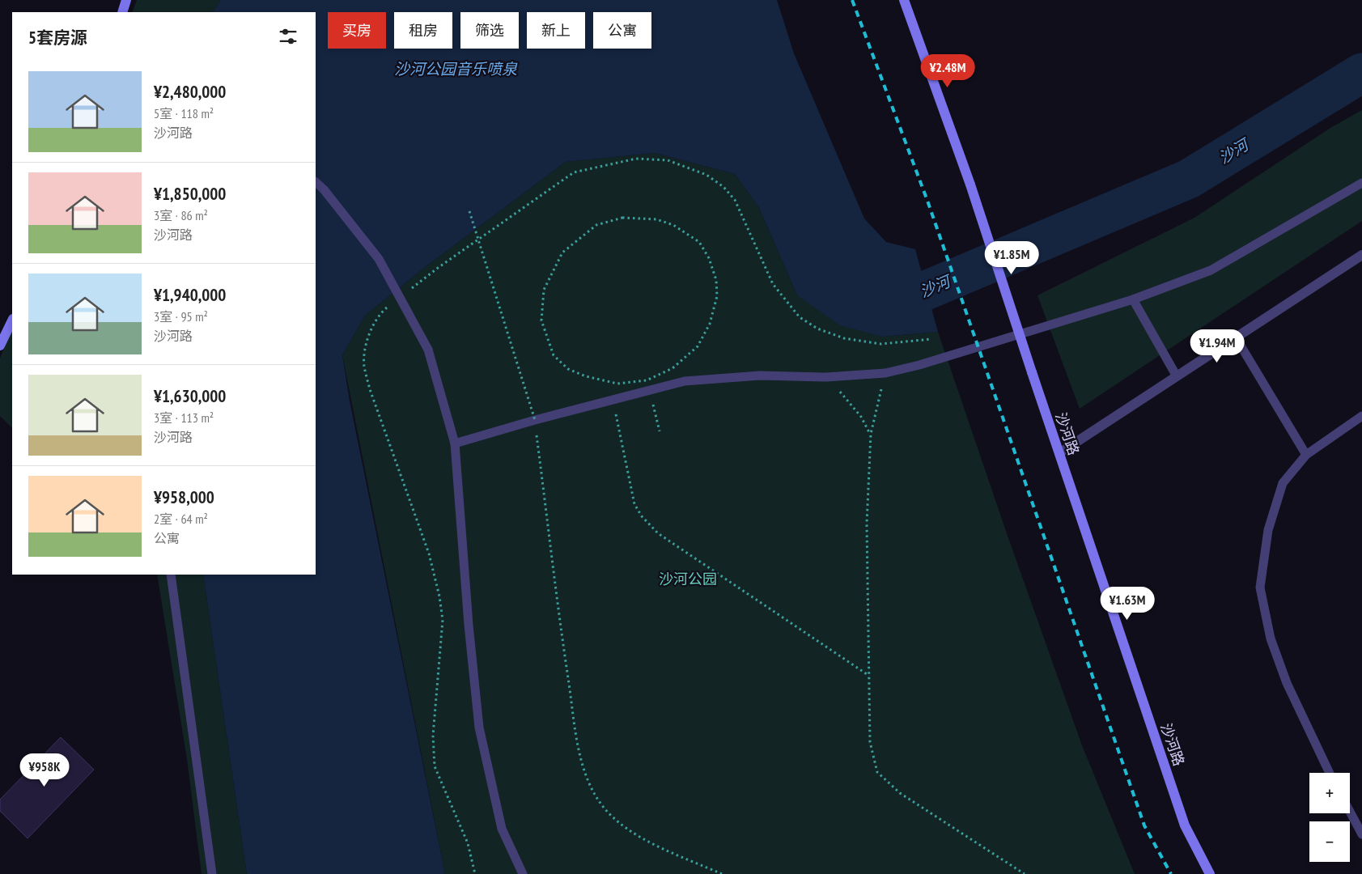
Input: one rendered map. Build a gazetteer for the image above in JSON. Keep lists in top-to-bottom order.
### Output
{
  "streets": {
    "main road": ["沙河路"]
  },
  "water": ["沙河公园音乐喷泉", "沙河"],
  "parks": ["沙河公园"],
  "page": {
    "chip": [
      "买房",
      "租房",
      "筛选",
      "新上",
      "公寓"
    ],
    "heading": "5套房源",
    "price": [
      "¥2.48M",
      "¥1.85M",
      "¥1.94M",
      "¥1.63M",
      "¥958K"
    ],
    "list": [
      {
        "name": "¥2,480,000",
        "note": "5室 · 118 m² · 沙河路"
      },
      {
        "name": "¥1,850,000",
        "note": "3室 · 86 m² · 沙河路"
      },
      {
        "name": "¥1,940,000",
        "note": "3室 · 95 m² · 沙河路"
      },
      {
        "name": "¥1,630,000",
        "note": "3室 · 113 m² · 沙河路"
      },
      {
        "name": "¥958,000",
        "note": "2室 · 64 m² · 公寓"
      }
    ],
    "map_buttons": ["+", "−"]
  }
}
